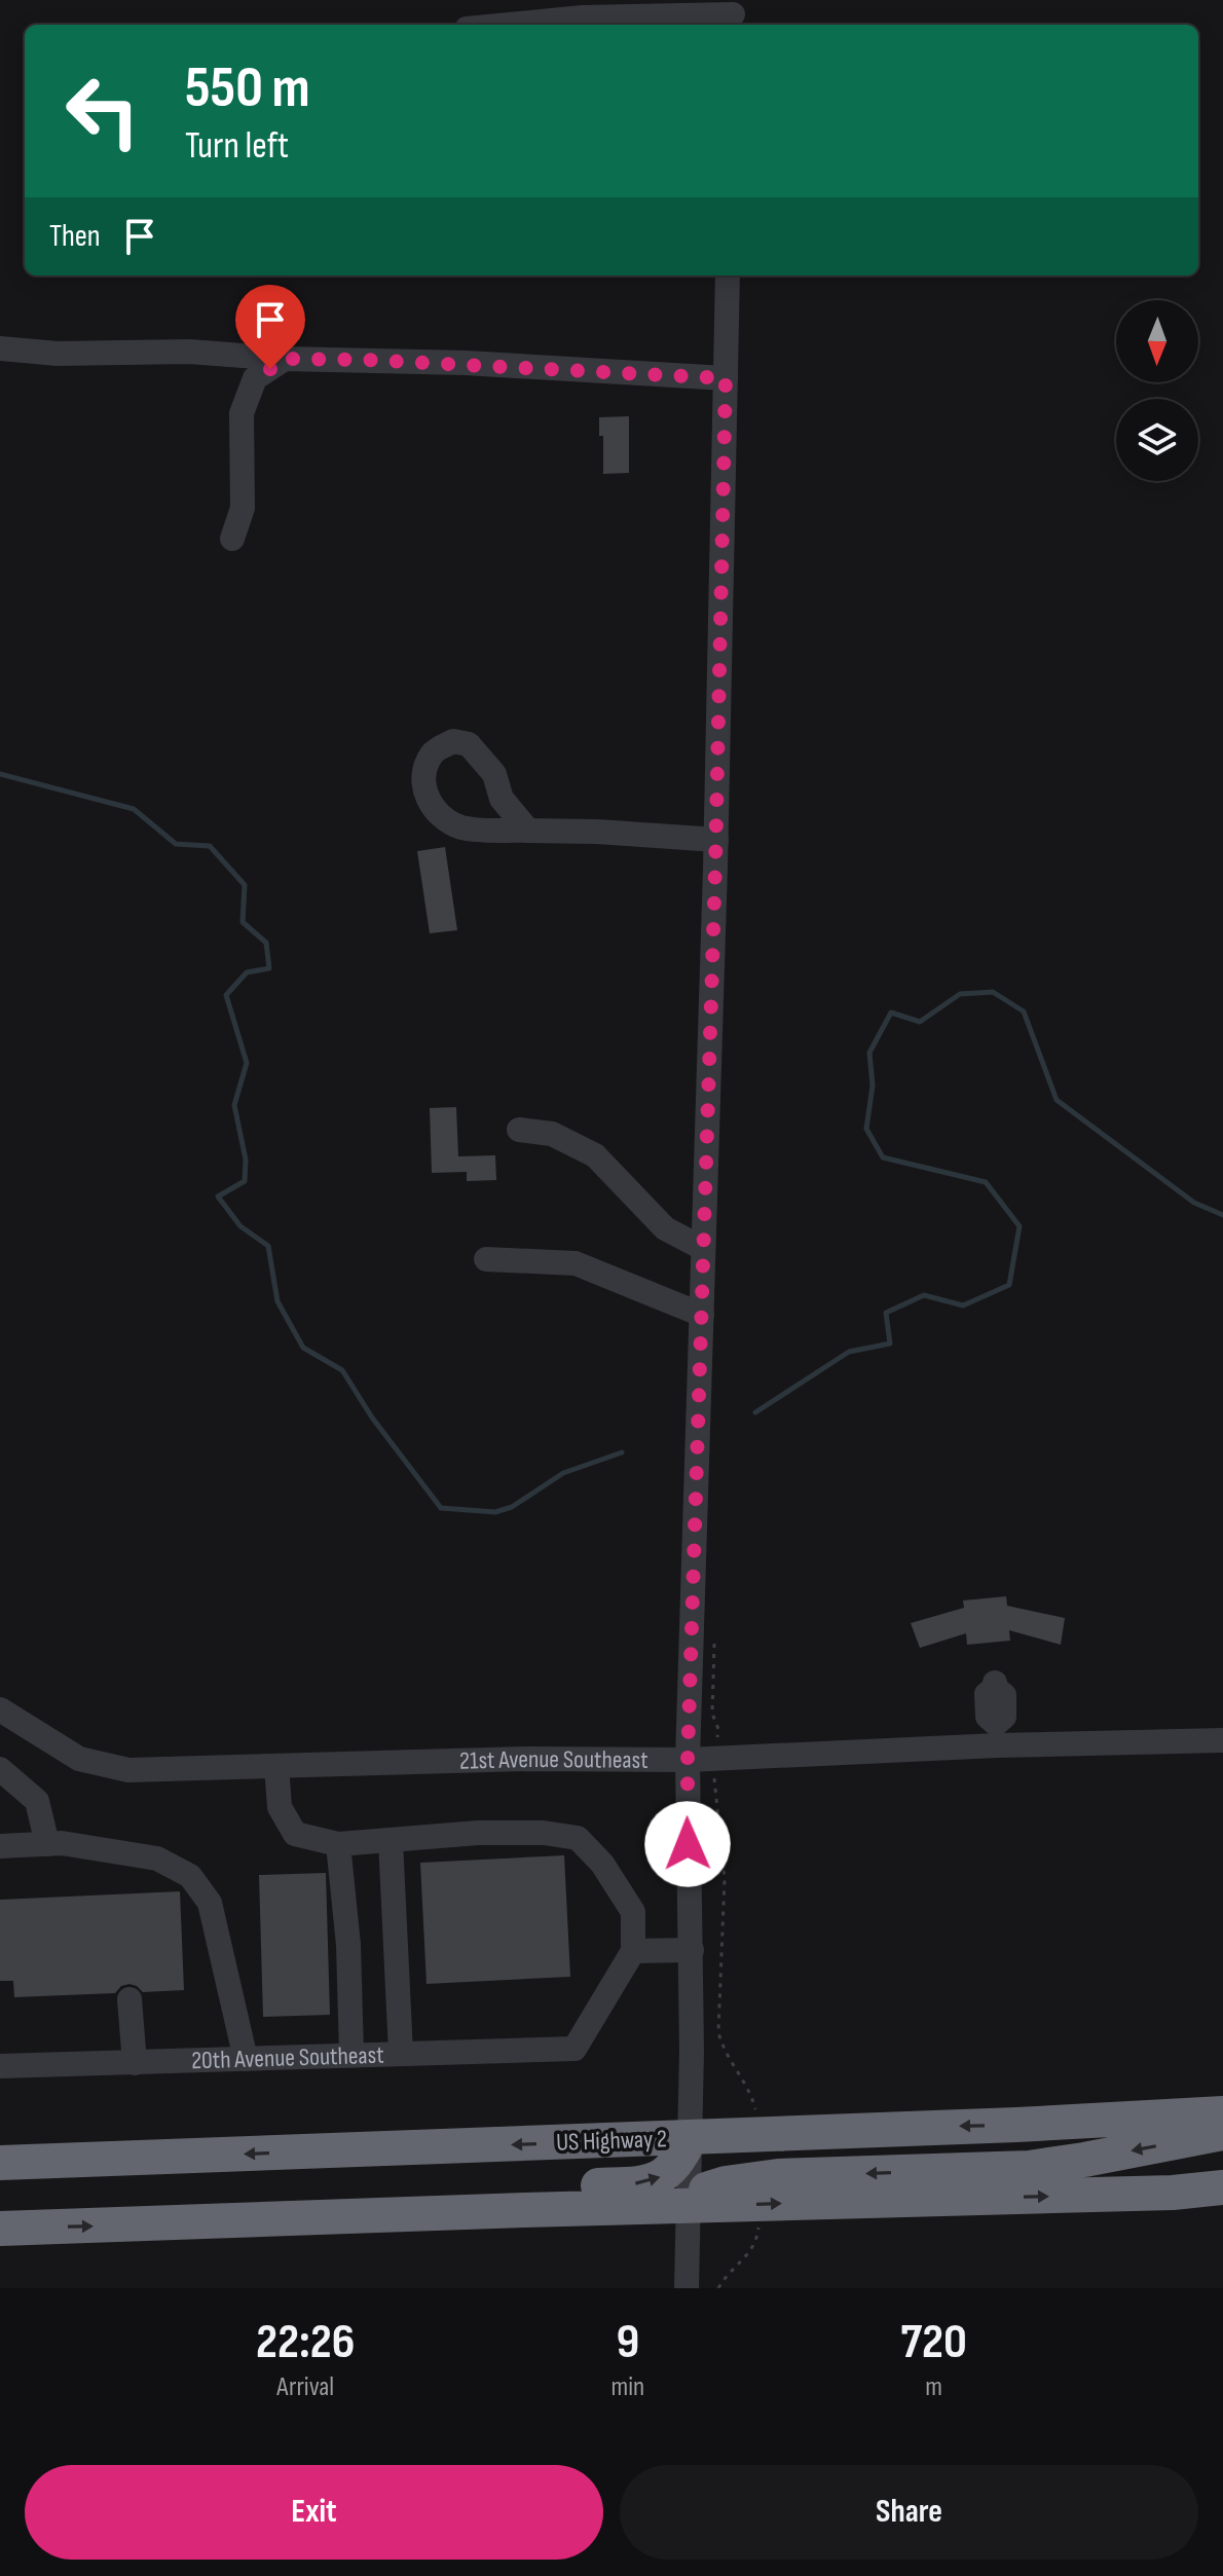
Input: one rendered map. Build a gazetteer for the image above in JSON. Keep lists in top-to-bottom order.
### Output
{
  "streets": {
    "highway": ["US Highway 2"],
    "street": ["21st Avenue Southeast", "20th Avenue Southeast"]
  },
  "north": "bottom",
  "page": {
    "turn": ["550 m", "Turn left"],
    "then": "Then",
    "eta": [
      "22:26",
      "Arrival",
      "9",
      "min",
      "720",
      "m"
    ],
    "buttons": ["Exit", "Share"]
  }
}
